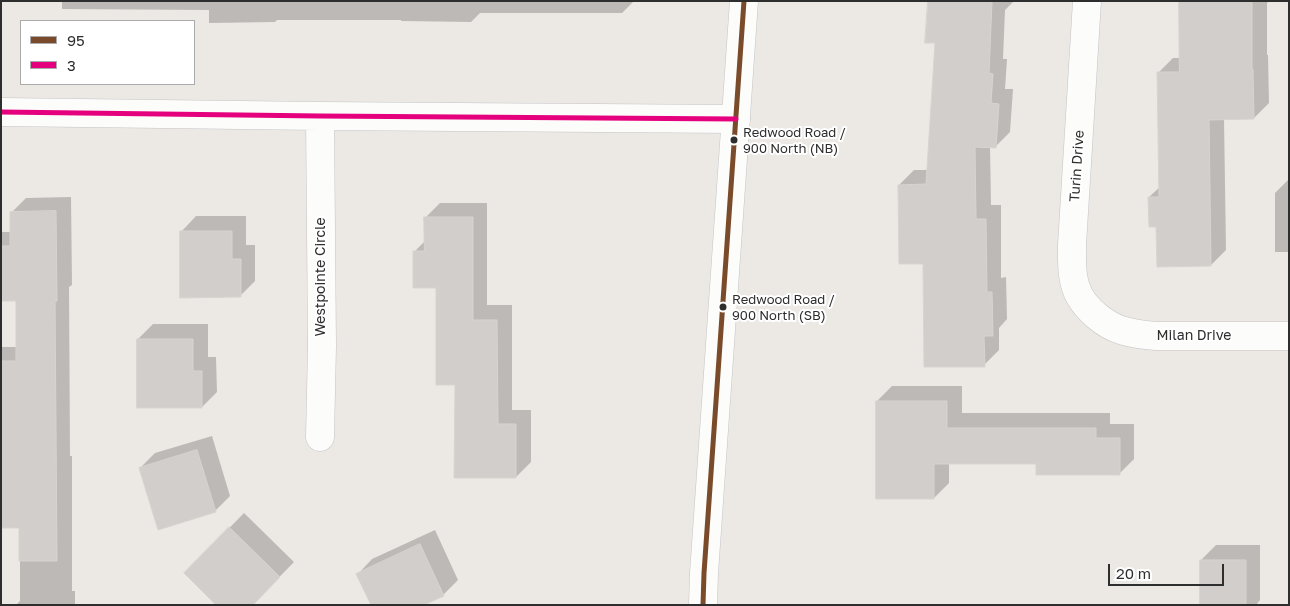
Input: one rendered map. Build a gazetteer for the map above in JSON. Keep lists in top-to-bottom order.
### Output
{
  "streets": {
    "street": ["Turin Drive", "Westpointe Circle", "Milan Drive"]
  },
  "crossings": [
    ["Turin Drive", "Milan Drive"]
  ],
  "places": ["Redwood Road / 900 North (NB)", "Redwood Road / 900 North (SB)"],
  "lines": ["transit line 95", "transit line 3"],
  "legend": ["95", "3"],
  "scale_bar": "20 m"
}
